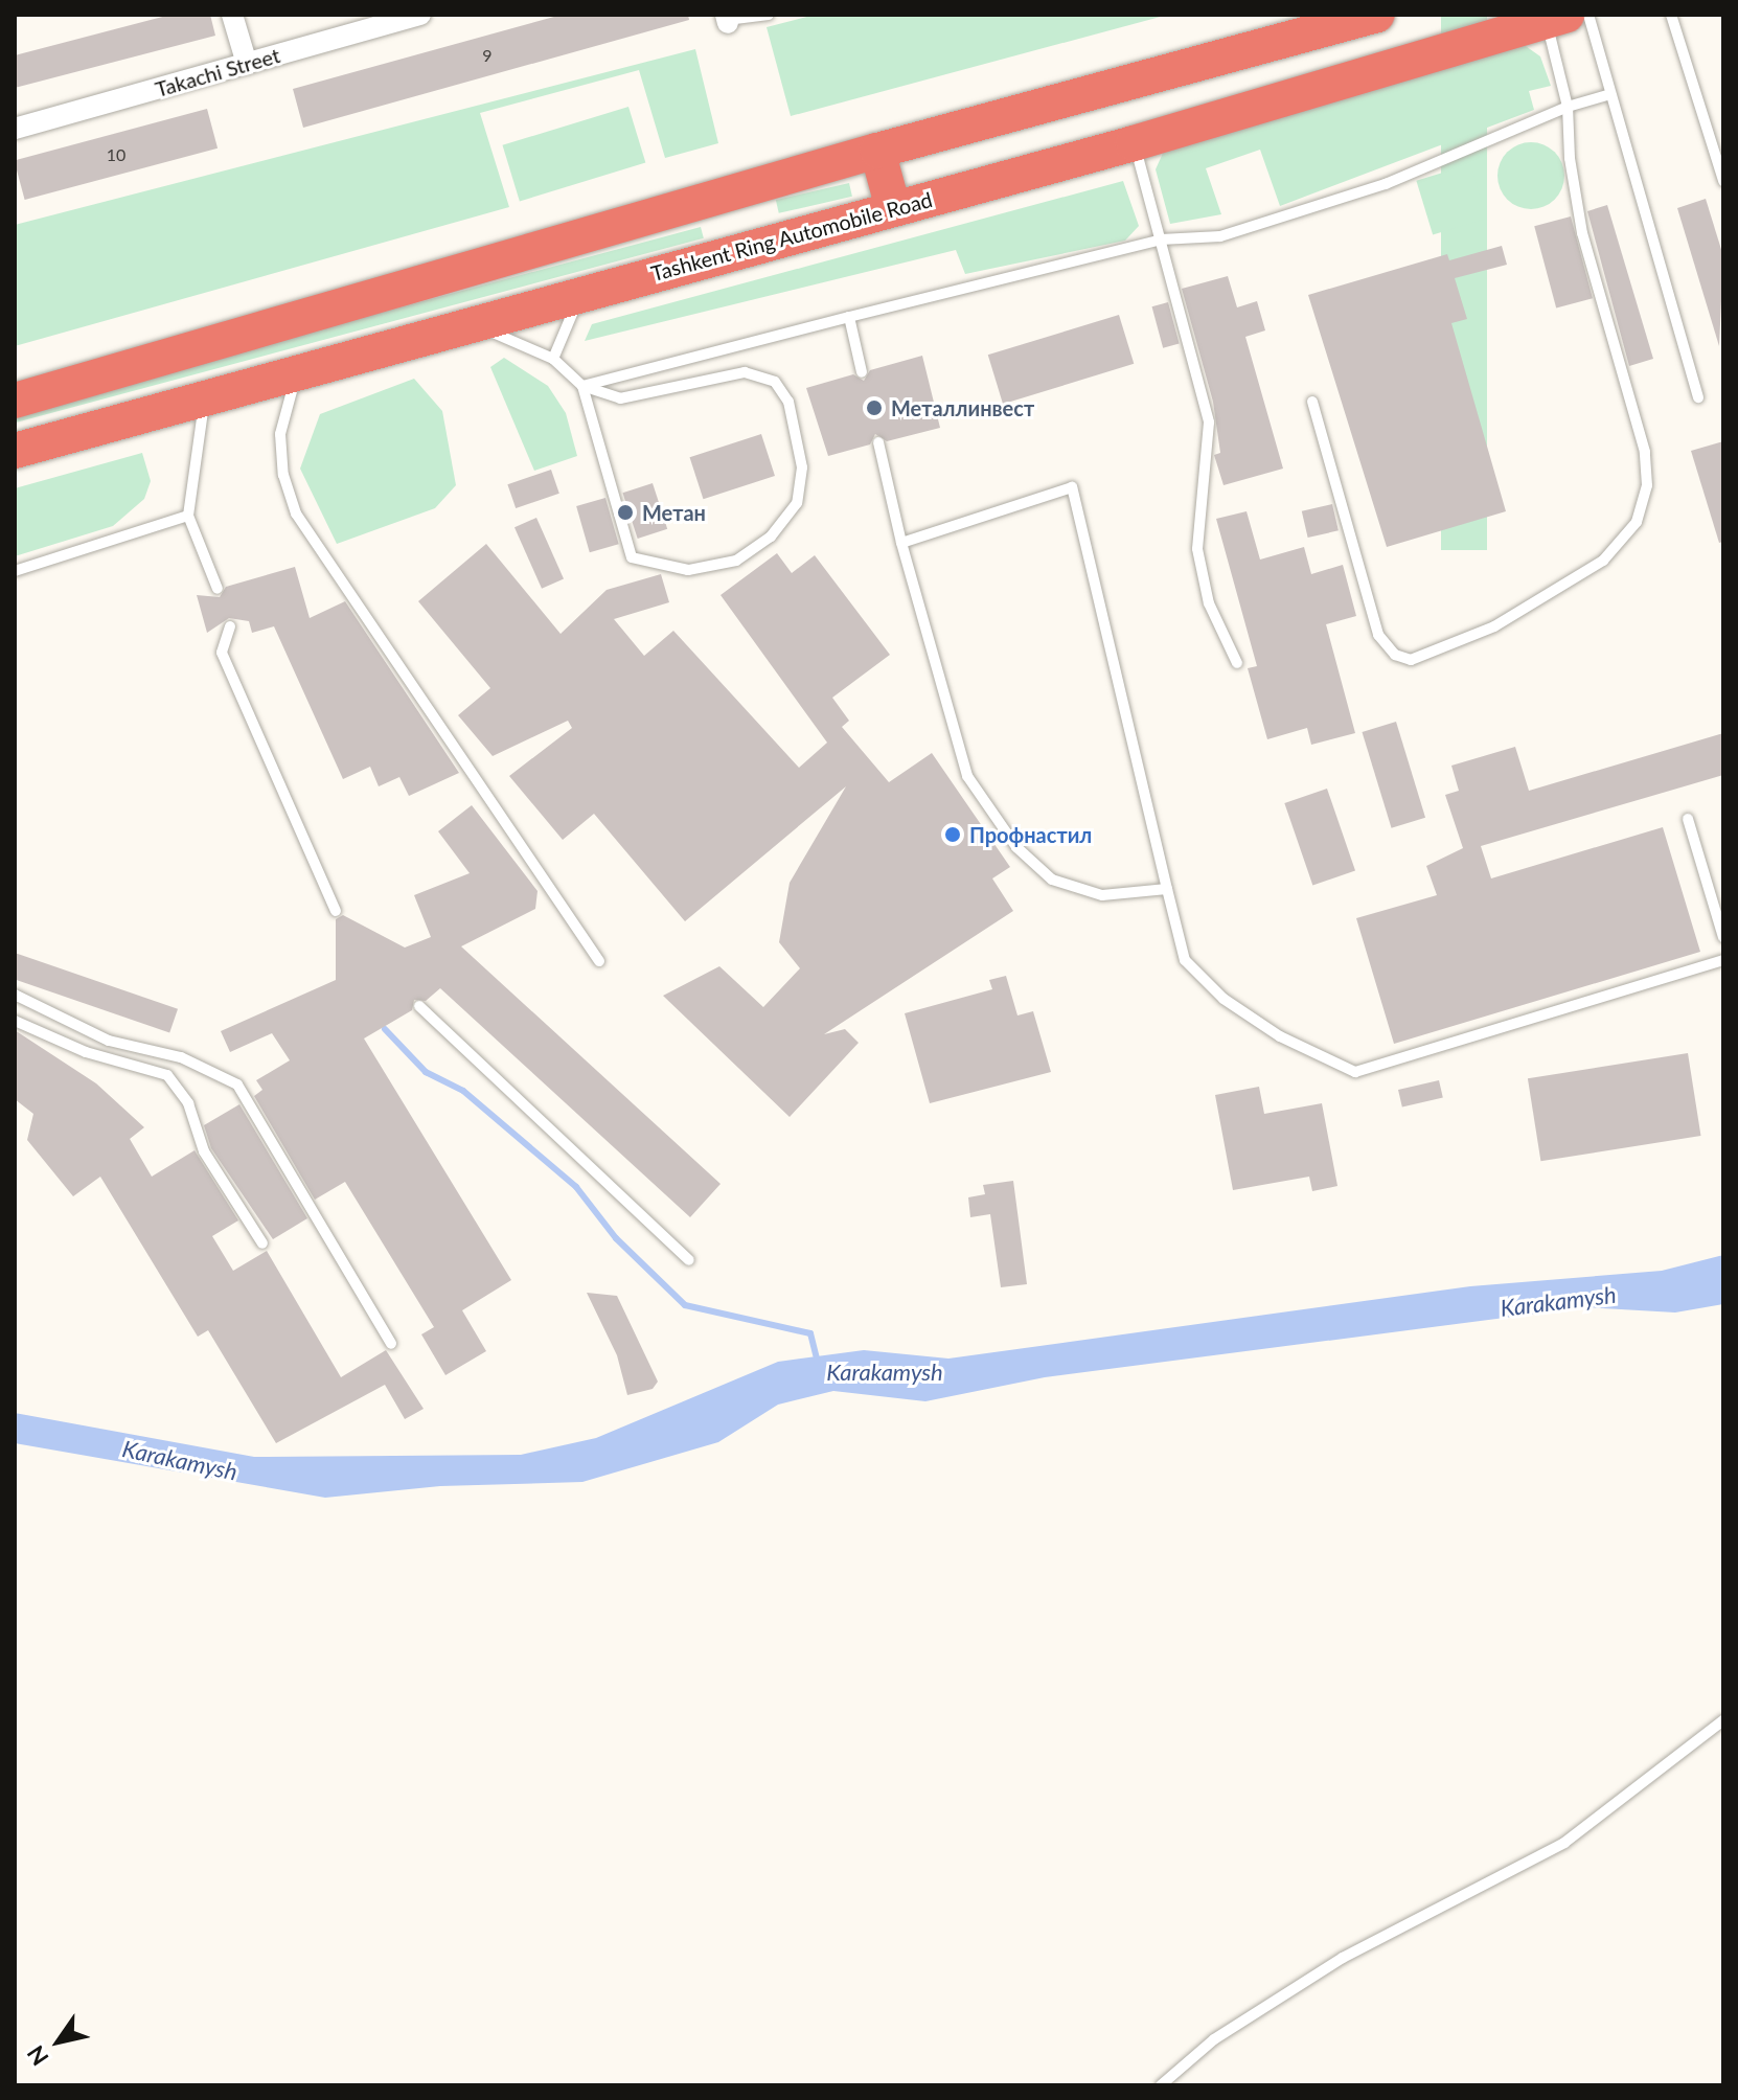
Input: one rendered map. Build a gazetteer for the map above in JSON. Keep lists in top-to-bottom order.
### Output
{
  "streets": {
    "highway": ["Tashkent Ring Automobile Road"],
    "street": ["Takachi Street"]
  },
  "water": ["Karakamysh"],
  "places": ["Металлинвест", "Метан", "Профнастил"],
  "house_numbers": ["9", "10"],
  "north": "bottom left"
}
